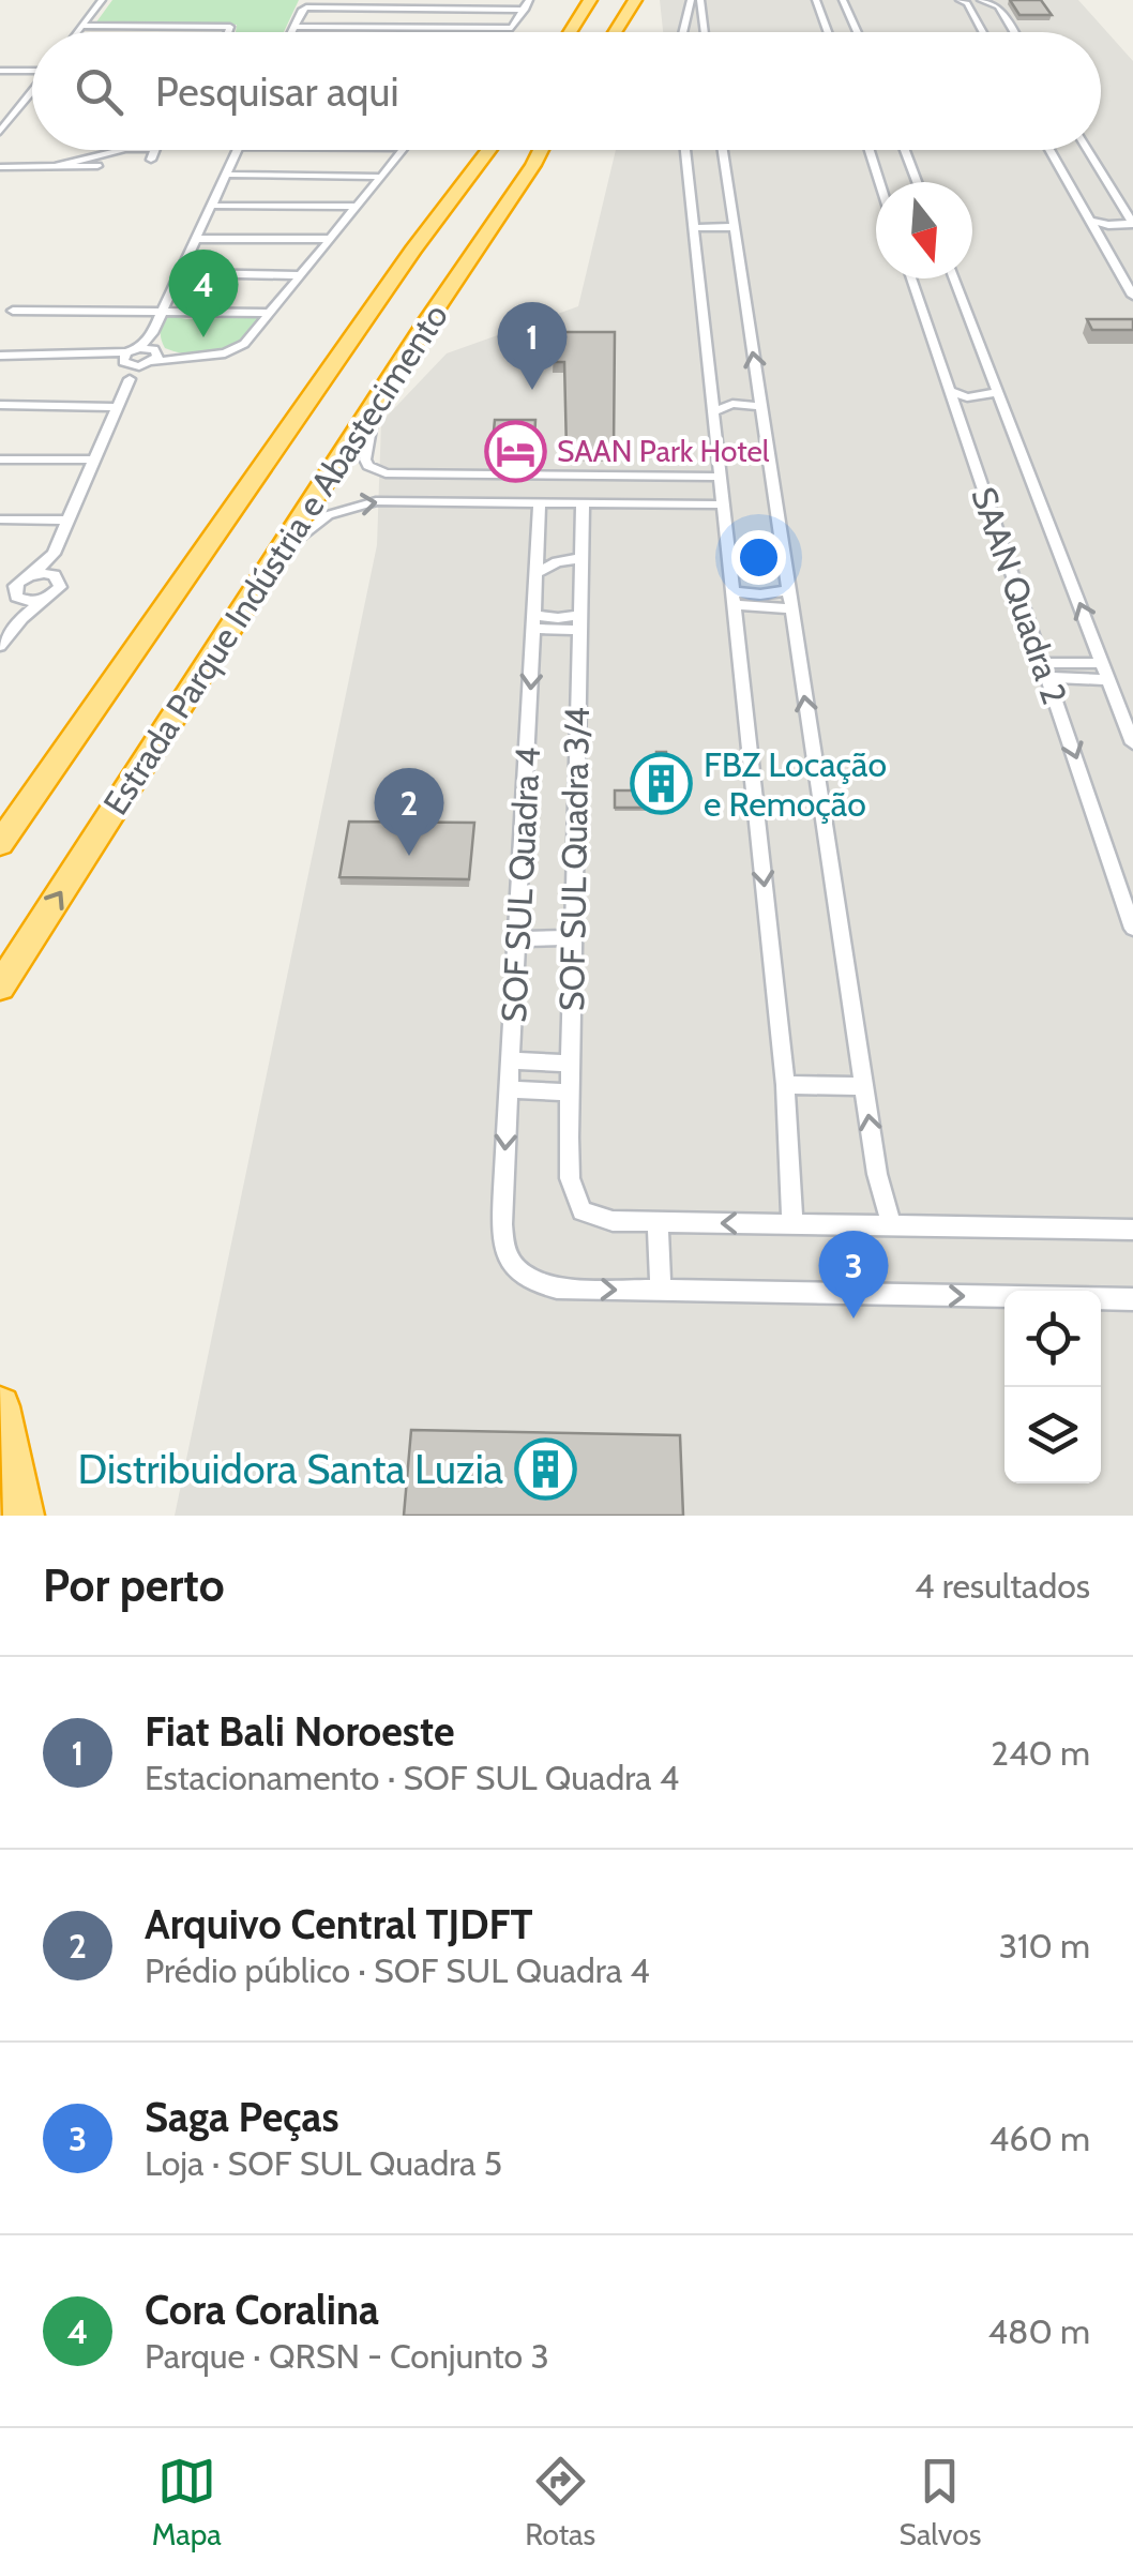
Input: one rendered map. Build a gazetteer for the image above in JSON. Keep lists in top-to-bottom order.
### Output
{
  "streets": {
    "highway": ["Estrada Parque Indústria e Abastecimento"],
    "street": ["SAAN Quadra 2", "SOF SUL Quadra 3/4", "SOF SUL Quadra 4"]
  },
  "one_way": ["SOF SUL Quadra 4"],
  "places": {
    "hotel": ["SAAN Park Hotel"],
    "building": ["FBZ Locação e Remoção", "Distribuidora Santa Luzia"]
  },
  "north": "bottom",
  "page": {
    "search": "Pesquisar aqui",
    "pins": [
      "4",
      "1",
      "2",
      "3"
    ],
    "heading": ["Por perto", "4 resultados"],
    "list": [
      {
        "mark": "1",
        "name": "Fiat Bali Noroeste",
        "note": "Estacionamento · SOF SUL Quadra 4",
        "value": "240 m"
      },
      {
        "mark": "2",
        "name": "Arquivo Central TJDFT",
        "note": "Prédio público · SOF SUL Quadra 4",
        "value": "310 m"
      },
      {
        "mark": "3",
        "name": "Saga Peças",
        "note": "Loja · SOF SUL Quadra 5",
        "value": "460 m"
      },
      {
        "mark": "4",
        "name": "Cora Coralina",
        "note": "Parque · QRSN - Conjunto 3",
        "value": "480 m"
      }
    ],
    "nav": ["Mapa", "Rotas", "Salvos"]
  }
}
